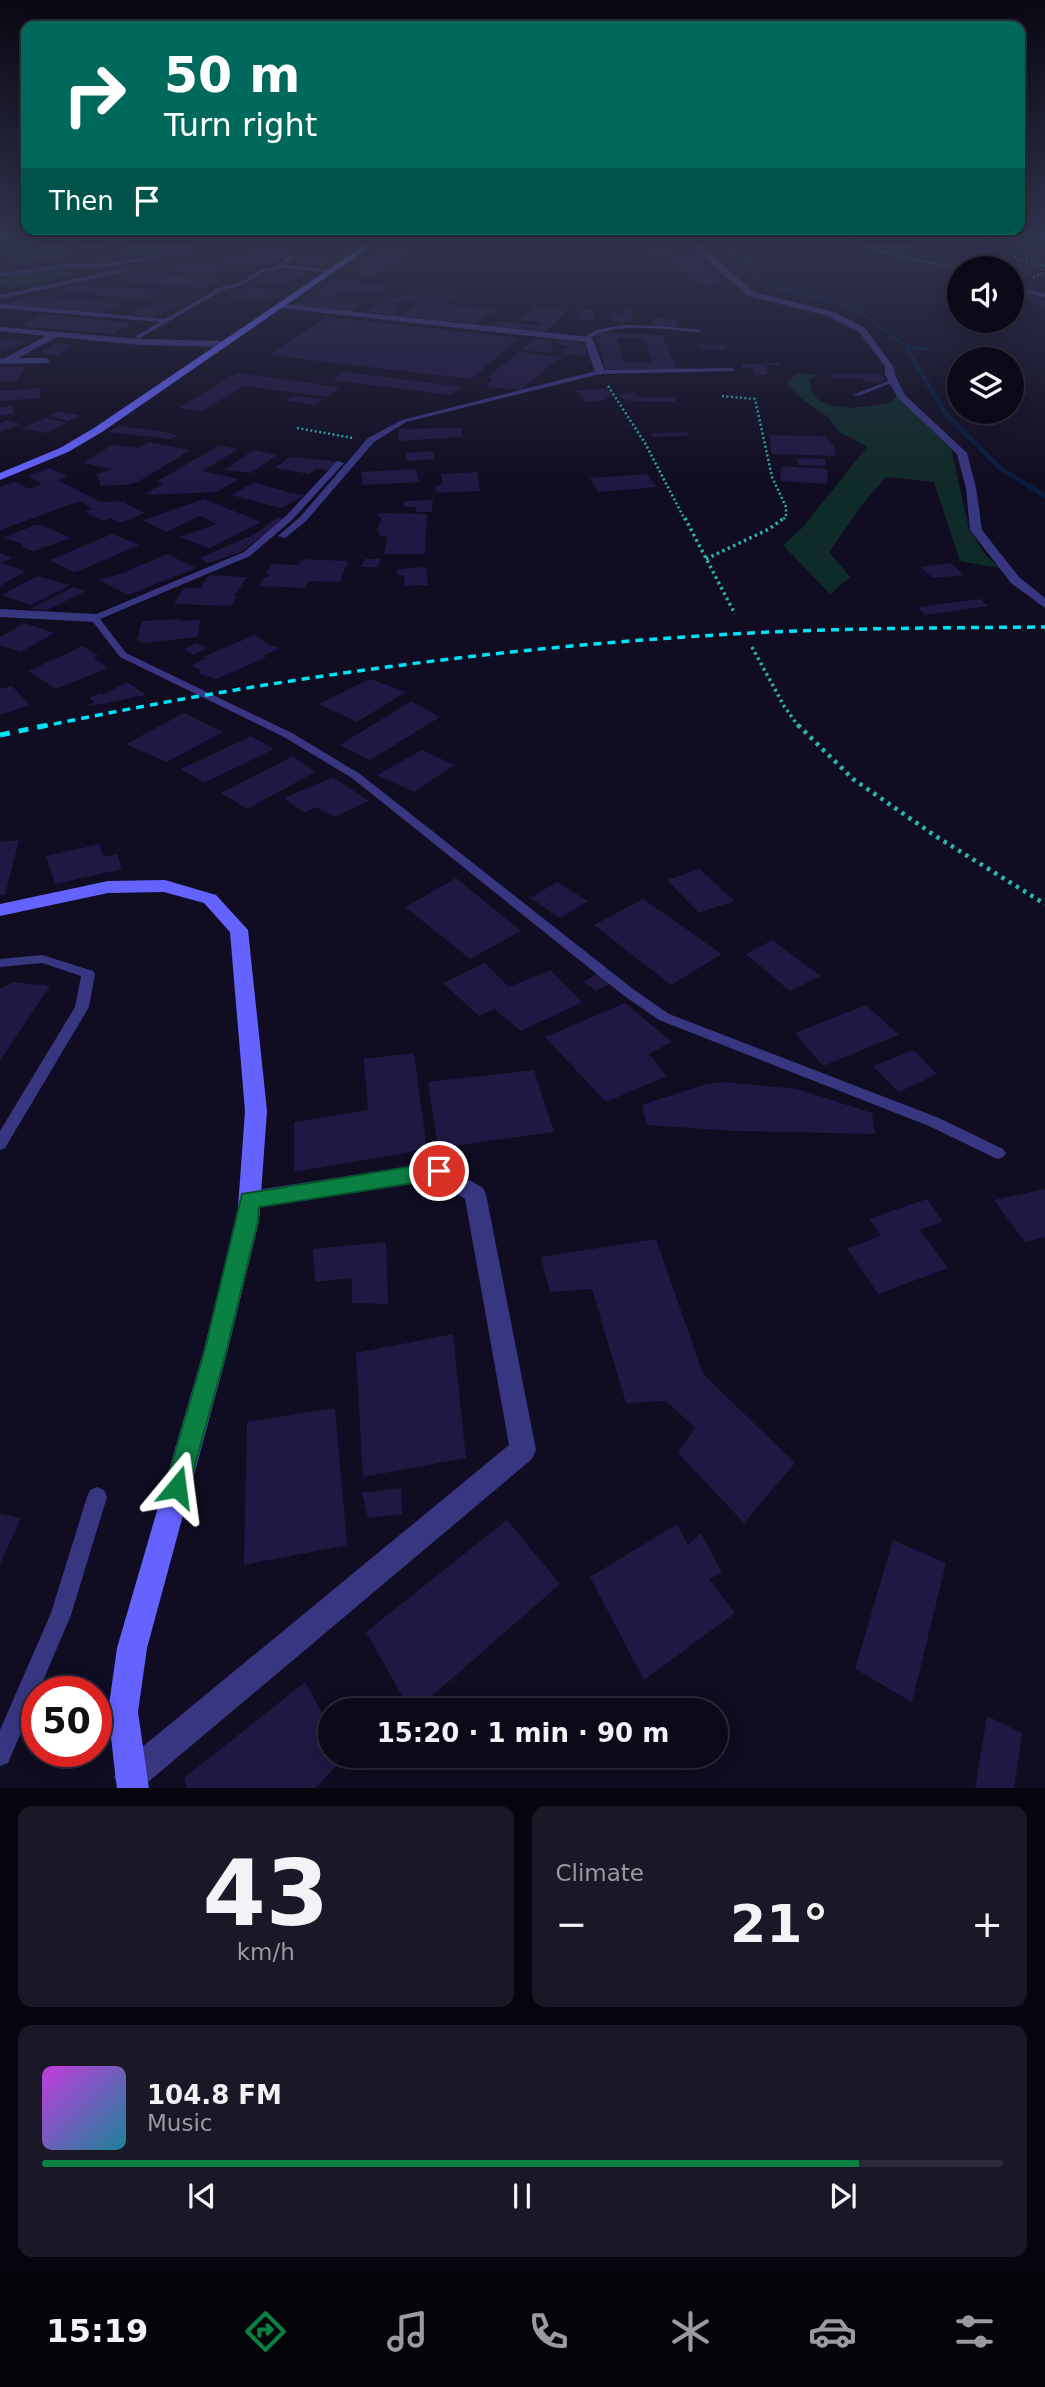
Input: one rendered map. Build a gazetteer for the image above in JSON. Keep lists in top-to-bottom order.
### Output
{
  "page": {
    "turn": ["50 m", "Turn right"],
    "then": "Then",
    "limit": "50",
    "trip": "15:20 · 1 min · 90 m",
    "tile": [
      ["43", "km/h"],
      "Climate"
    ],
    "heat": ["−", "21°", "+"],
    "song": ["104.8 FM", "Music"],
    "tabs": "15:19"
  }
}
